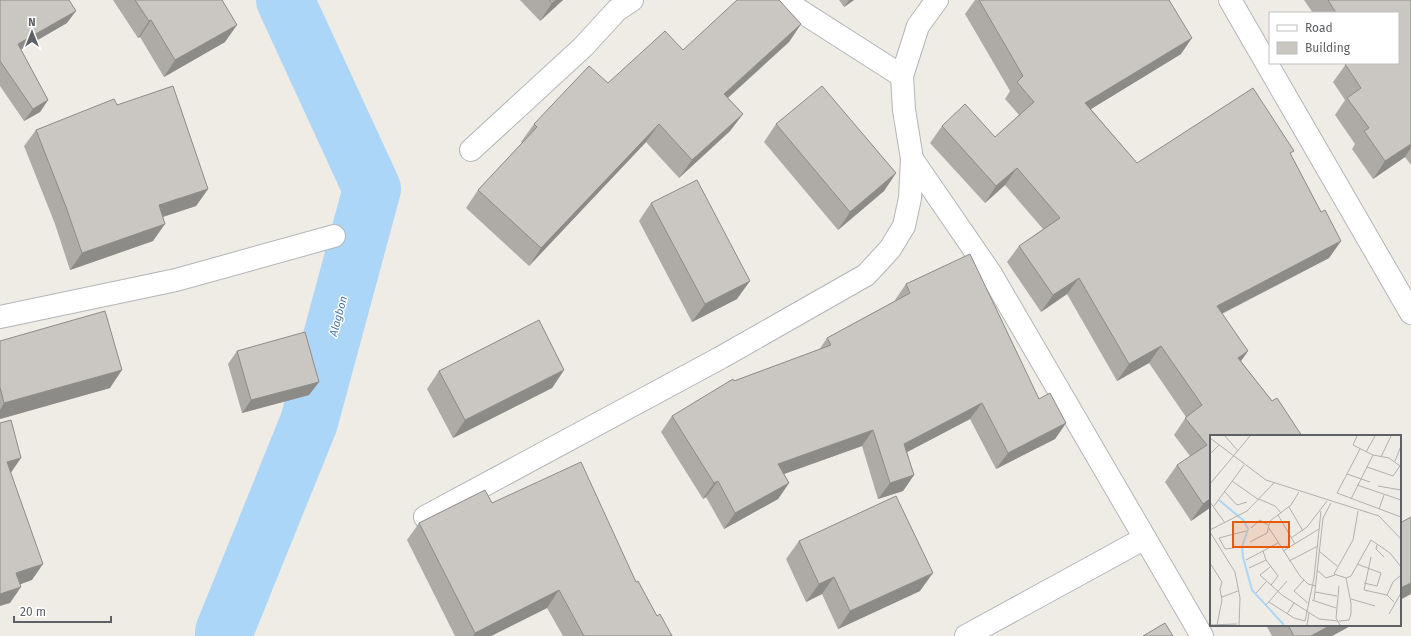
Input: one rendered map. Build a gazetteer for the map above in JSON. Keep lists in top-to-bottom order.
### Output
{
  "water": ["Alagbon"],
  "legend": ["Road", "Building"],
  "scale_bar": "20 m",
  "north": "top"
}
